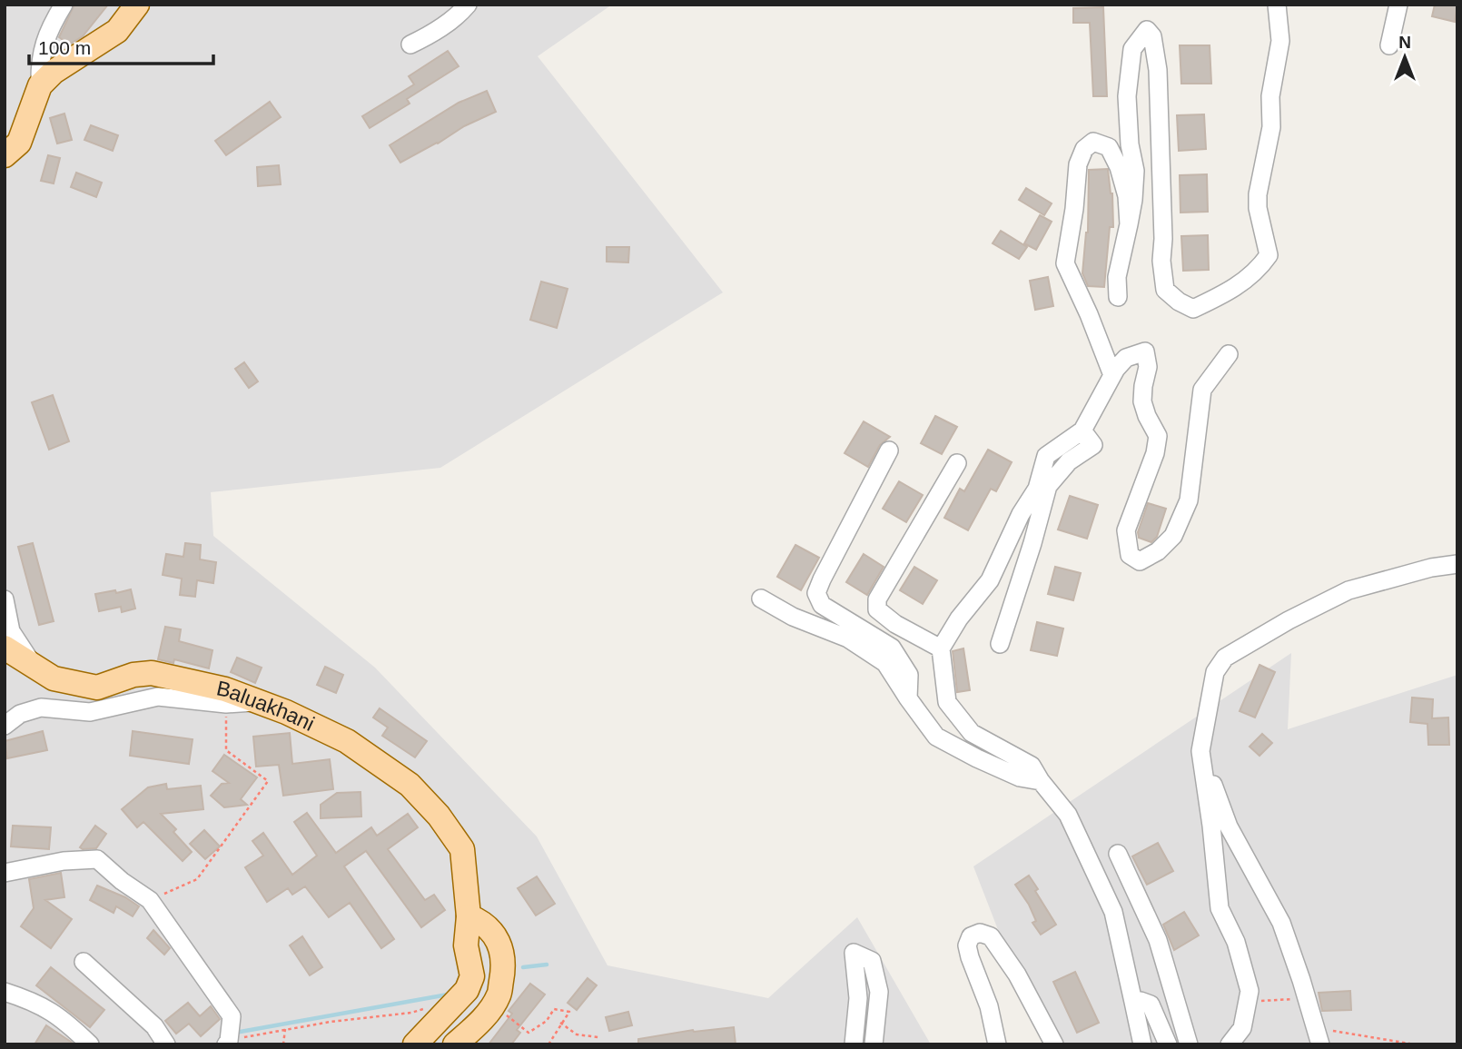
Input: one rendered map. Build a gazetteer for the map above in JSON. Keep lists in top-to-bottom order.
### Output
{
  "streets": {
    "main road": ["Baluakhani"]
  },
  "scale_bar": "100 m",
  "north": "top"
}
